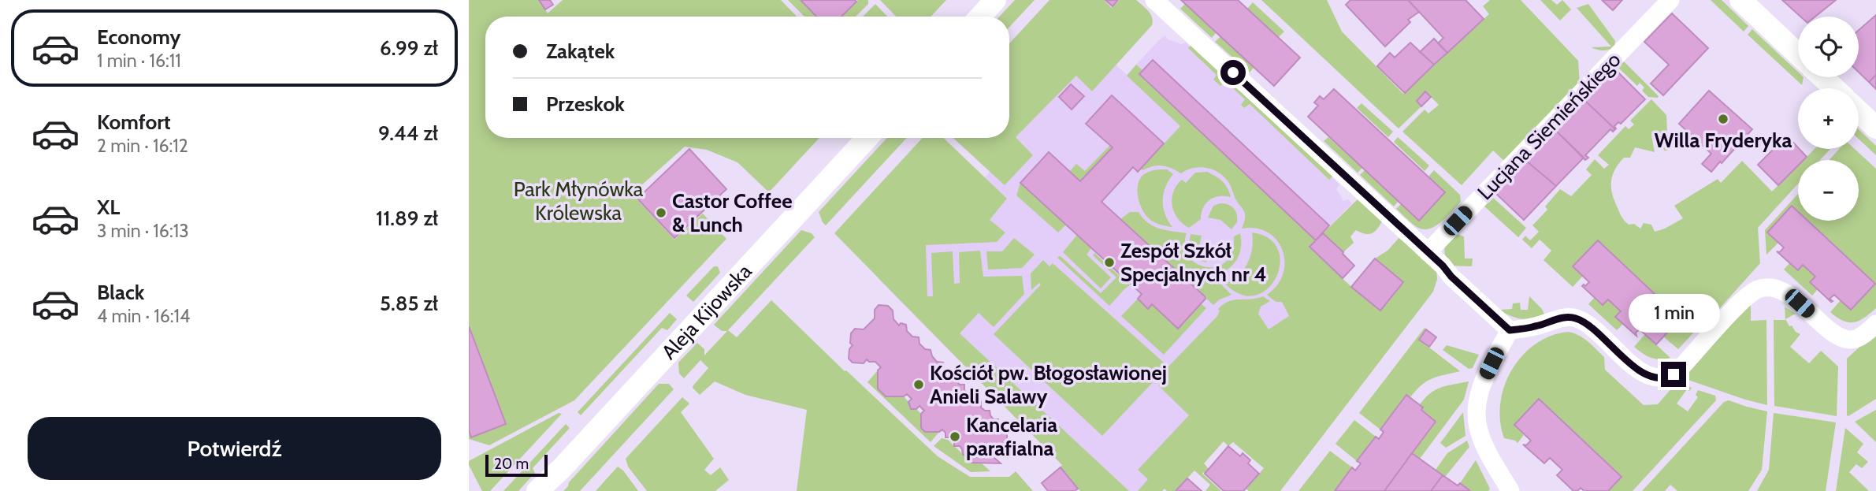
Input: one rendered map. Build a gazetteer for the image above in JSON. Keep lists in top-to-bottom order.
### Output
{
  "streets": {
    "street": ["Lucjana Siemieńskiego", "Aleja Kijowska"]
  },
  "parks": ["Park Młynówka Królewska"],
  "places": [
    "Willa Fryderyka",
    "Castor Coffee & Lunch",
    "Zespół Szkół Specjalnych nr 4",
    "Kościół pw. Błogosławionej Anieli Salawy",
    "Kancelaria parafialna"
  ],
  "scale_bar": "20 m",
  "page": {
    "list": [
      {
        "name": "Economy",
        "note": "1 min · 16:11",
        "value": "6.99 zł"
      },
      {
        "name": "Komfort",
        "note": "2 min · 16:12",
        "value": "9.44 zł"
      },
      {
        "name": "XL",
        "note": "3 min · 16:13",
        "value": "11.89 zł"
      },
      {
        "name": "Black",
        "note": "4 min · 16:14",
        "value": "5.85 zł"
      }
    ],
    "map_buttons": ["+", "−"],
    "banner": ["Zakątek", "Przeskok"],
    "bubble": "1 min",
    "buttons": "Potwierdź",
    "scale": "20 m"
  }
}
